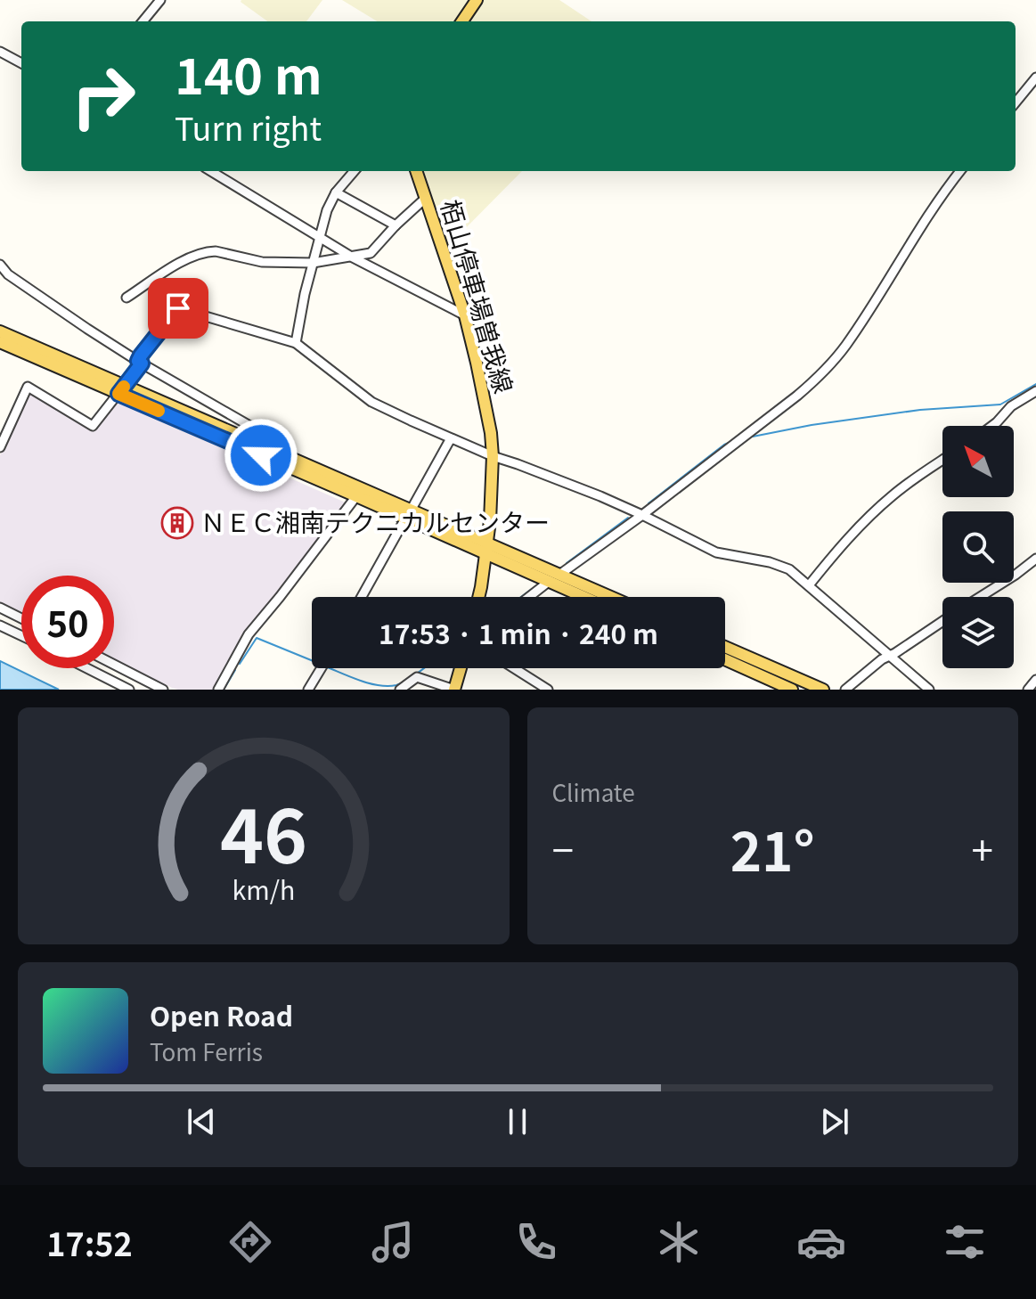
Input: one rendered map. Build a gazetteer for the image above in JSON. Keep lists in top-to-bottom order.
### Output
{
  "streets": {
    "main road": ["栢山停車場曽我線"]
  },
  "places": {
    "building": ["ＮＥＣ湘南テクニカルセンター"]
  },
  "north": "top left",
  "page": {
    "turn": ["140 m", "Turn right"],
    "limit": "50",
    "trip": "17:53 · 1 min · 240 m",
    "tile": "Climate",
    "heat": ["−", "21°", "+"],
    "song": ["Open Road", "Tom Ferris"],
    "tabs": "17:52",
    "gauge": ["46", "km/h"]
  }
}
